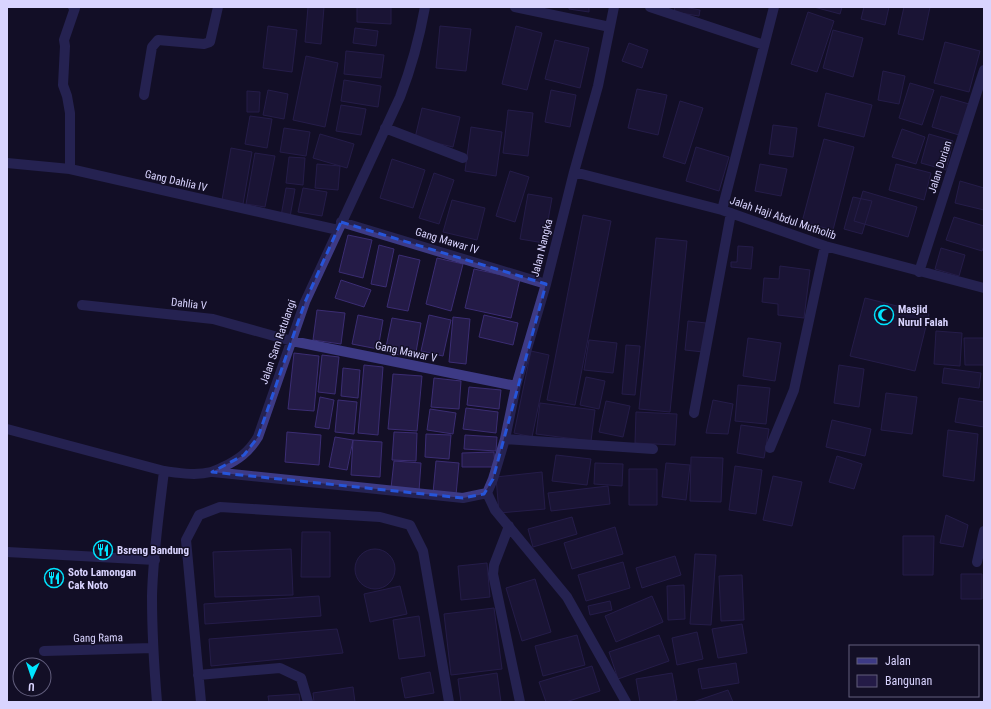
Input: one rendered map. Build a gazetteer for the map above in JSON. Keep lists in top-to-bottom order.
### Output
{
  "streets": {
    "street": [
      "Jalan Durian",
      "Gang Dahlia IV",
      "Jalah Haji Abdul Mutholib",
      "Gang Mawar IV",
      "Jalan Nangka",
      "Dahlia V",
      "Jalan Sam Ratulangi",
      "Gang Mawar V",
      "Gang Rama"
    ]
  },
  "crossings": [
    ["Jalan Durian", "Jalah Haji Abdul Mutholib"],
    ["Gang Dahlia IV", "Gang Mawar IV"],
    ["Gang Dahlia IV", "Jalan Sam Ratulangi"],
    ["Jalah Haji Abdul Mutholib", "Jalan Nangka"],
    ["Gang Mawar IV", "Jalan Nangka"],
    ["Gang Mawar IV", "Jalan Sam Ratulangi"],
    ["Jalan Nangka", "Gang Mawar V"],
    ["Dahlia V", "Jalan Sam Ratulangi"],
    ["Dahlia V", "Gang Mawar V"],
    ["Jalan Sam Ratulangi", "Gang Mawar V"]
  ],
  "places": {
    "mosque": ["Masjid Nurul Falah"],
    "restaurant": ["Bsreng Bandung", "Soto Lamongan Cak Noto"]
  },
  "legend": ["Jalan", "Bangunan"],
  "north": "bottom"
}
